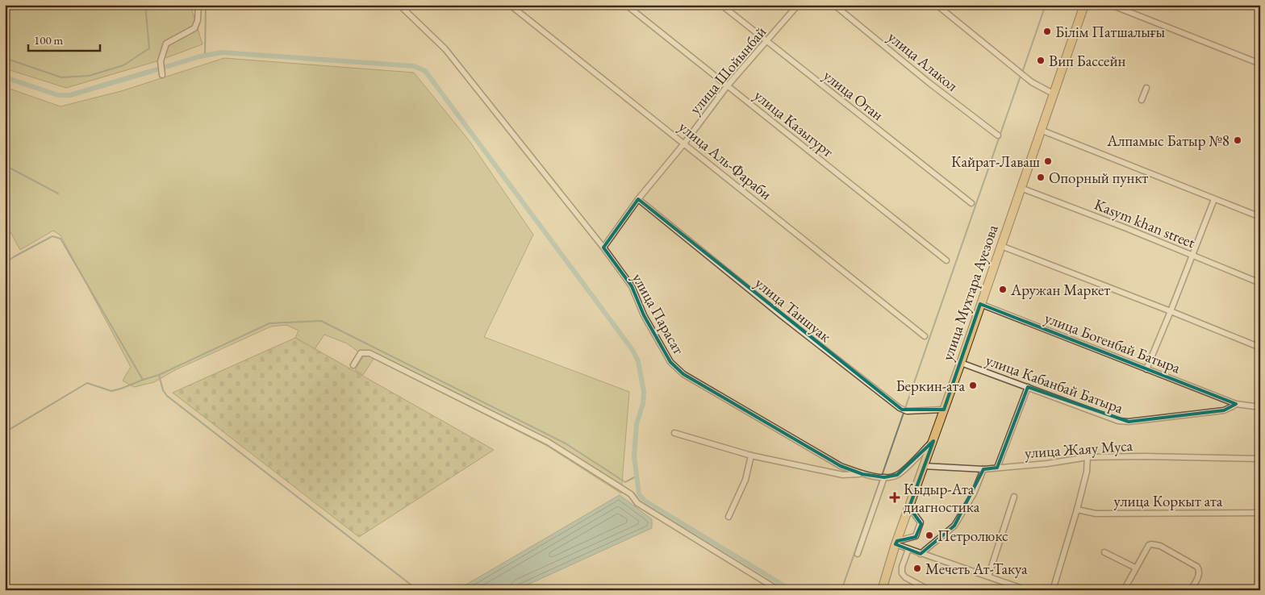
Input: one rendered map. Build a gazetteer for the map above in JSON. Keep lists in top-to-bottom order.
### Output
{
  "streets": {
    "main road": ["улица Мухтара Ауезова"],
    "street": [
      "улица Алакол",
      "улица Шойынбай",
      "улица Отан",
      "улица Казыгурт",
      "улица Аль-Фараби",
      "Kasym khan street",
      "улица Таншуак",
      "улица Парасат",
      "улица Богенбай Батыра",
      "улица Кабанбай Батыра",
      "улица Жаяу Муса",
      "улица Коркыт ата"
    ]
  },
  "crossings": [
    ["улица Шойынбай", "улица Отан"],
    ["улица Шойынбай", "улица Казыгурт"],
    ["улица Шойынбай", "улица Аль-Фараби"],
    ["улица Шойынбай", "улица Таншуак"],
    ["улица Шойынбай", "улица Парасат"],
    ["Kasym khan street", "улица Мухтара Ауезова"],
    ["улица Мухтара Ауезова", "улица Таншуак"],
    ["улица Мухтара Ауезова", "улица Богенбай Батыра"],
    ["улица Мухтара Ауезова", "улица Кабанбай Батыра"],
    ["улица Мухтара Ауезова", "улица Жаяу Муса"],
    ["улица Богенбай Батыра", "улица Кабанбай Батыра"]
  ],
  "places": {
    "other": [
      "Білім Патшалығы",
      "Вип Бассейн",
      "Алпамыс Батыр №8",
      "Кайрат-Лаваш",
      "Опорный пункт",
      "Аружан Маркет",
      "Беркин-ата",
      "Петролюкс",
      "Мечеть Ат-Такуа"
    ],
    "health": ["Кыдыр-Ата диагностика"]
  },
  "scale_bar": "100 m"
}
